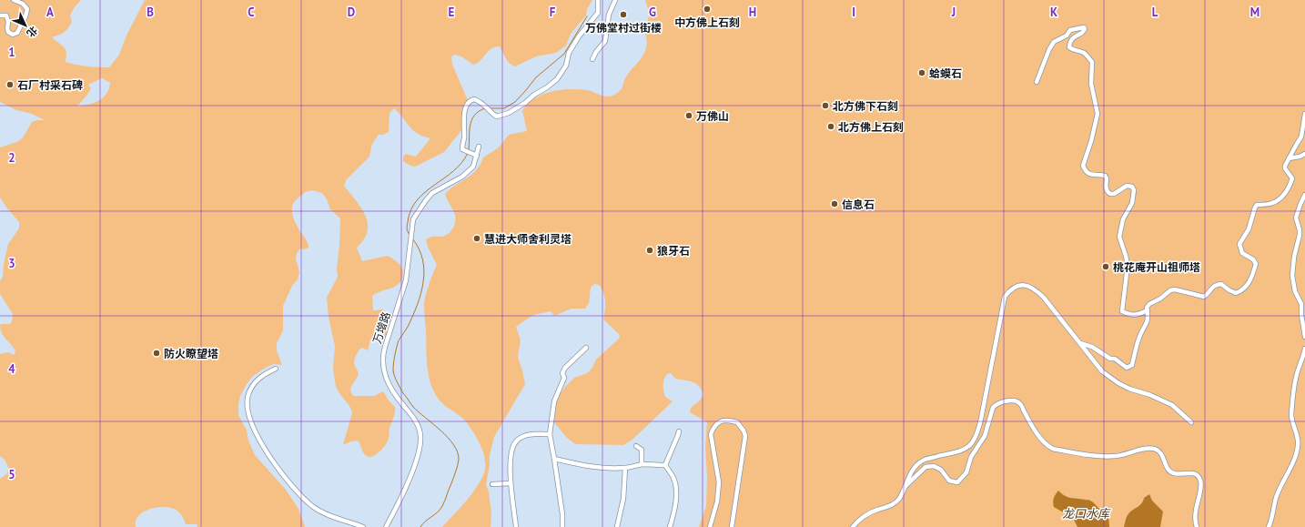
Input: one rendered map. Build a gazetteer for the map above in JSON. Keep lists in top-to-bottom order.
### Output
{
  "streets": {
    "street": ["万增路"]
  },
  "water": ["龙口水库"],
  "places": [
    "中方佛上石刻",
    "万佛堂村过街楼",
    "蛤蟆石",
    "石厂村采石碑",
    "北方佛下石刻",
    "万佛山",
    "北方佛上石刻",
    "信息石",
    "慧进大师舍利灵塔",
    "狼牙石",
    "桃花庵开山祖师塔",
    "防火瞭望塔"
  ],
  "north": "bottom right",
  "grid": {
    "columns": [
      "A",
      "B",
      "C",
      "D",
      "E",
      "F",
      "G",
      "H",
      "I",
      "J",
      "K",
      "L",
      "M"
    ],
    "rows": [
      "1",
      "2",
      "3",
      "4",
      "5"
    ]
  }
}
